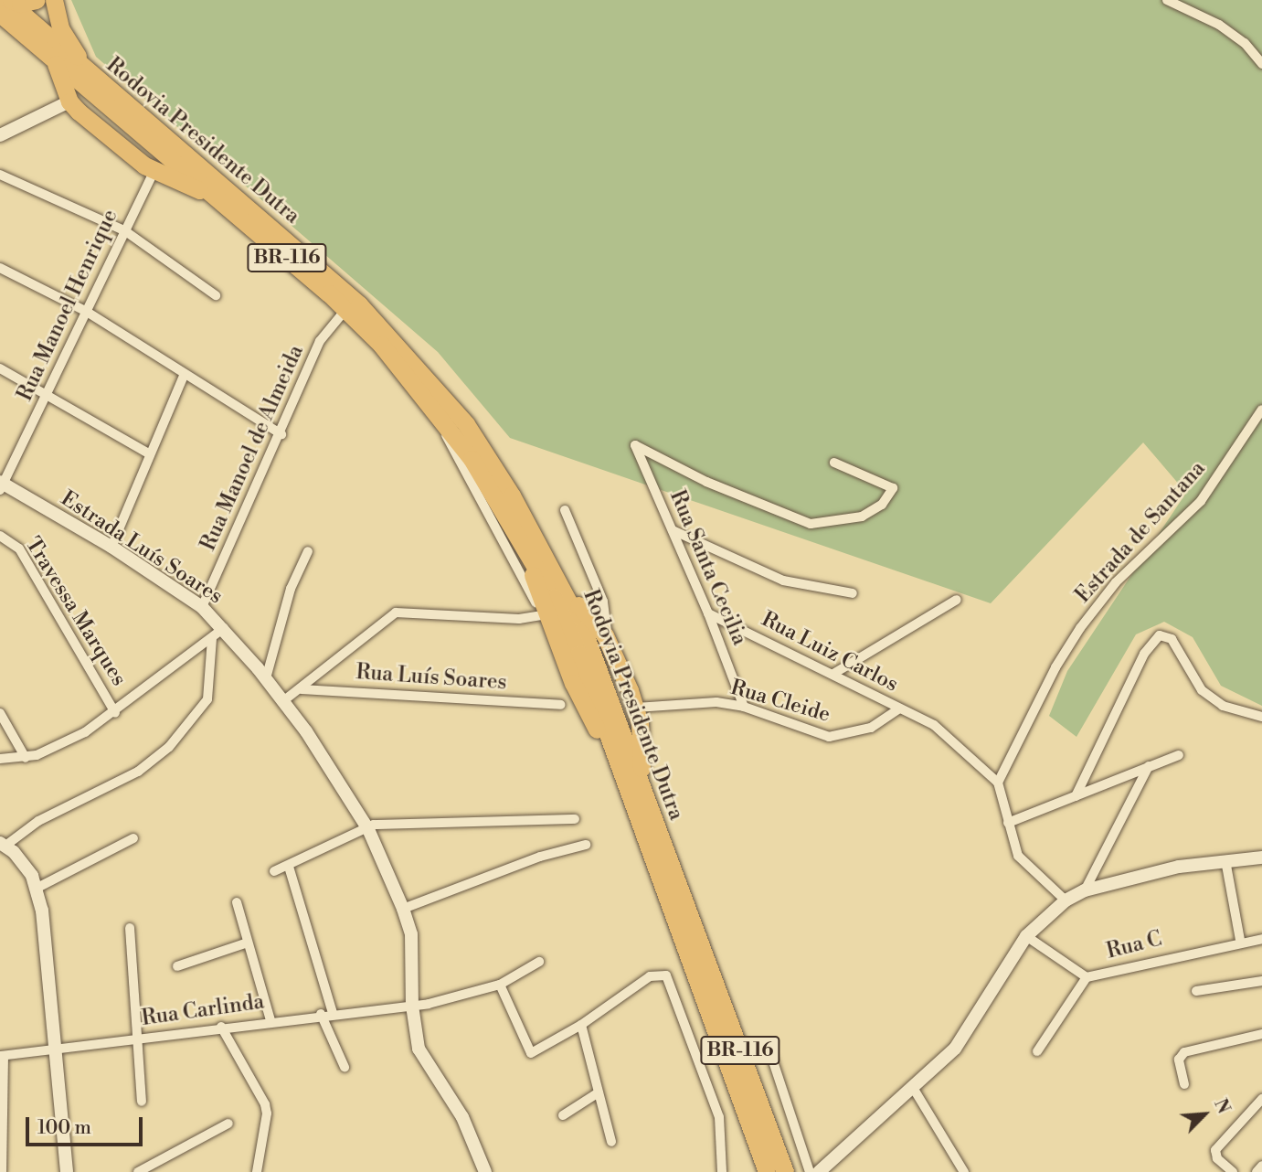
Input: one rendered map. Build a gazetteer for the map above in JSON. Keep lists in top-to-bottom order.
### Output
{
  "streets": {
    "highway": ["Rodovia Presidente Dutra", "BR-116"],
    "main road": ["Estrada Luís Soares"],
    "street": [
      "Rua Manoel Henrique",
      "Rua Manoel de Almeida",
      "Estrada de Santana",
      "Rua Santa Cecilia",
      "Travessa Marques",
      "Rua Luiz Carlos",
      "Rua Luís Soares",
      "Rua Cleide",
      "Rua C",
      "Rua Carlinda"
    ]
  },
  "crossings": [
    ["Rodovia Presidente Dutra", "Rua Manoel de Almeida"],
    ["Rua Manoel Henrique", "Estrada Luís Soares"],
    ["Rua Manoel de Almeida", "Estrada Luís Soares"],
    ["Estrada Luís Soares", "Rua Carlinda"],
    ["Rua Santa Cecilia", "Rua Luiz Carlos"],
    ["Rua Santa Cecilia", "Rua Cleide"],
    ["Rua Luiz Carlos", "Rua Cleide"]
  ],
  "scale_bar": "100 m",
  "north": "top right"
}
